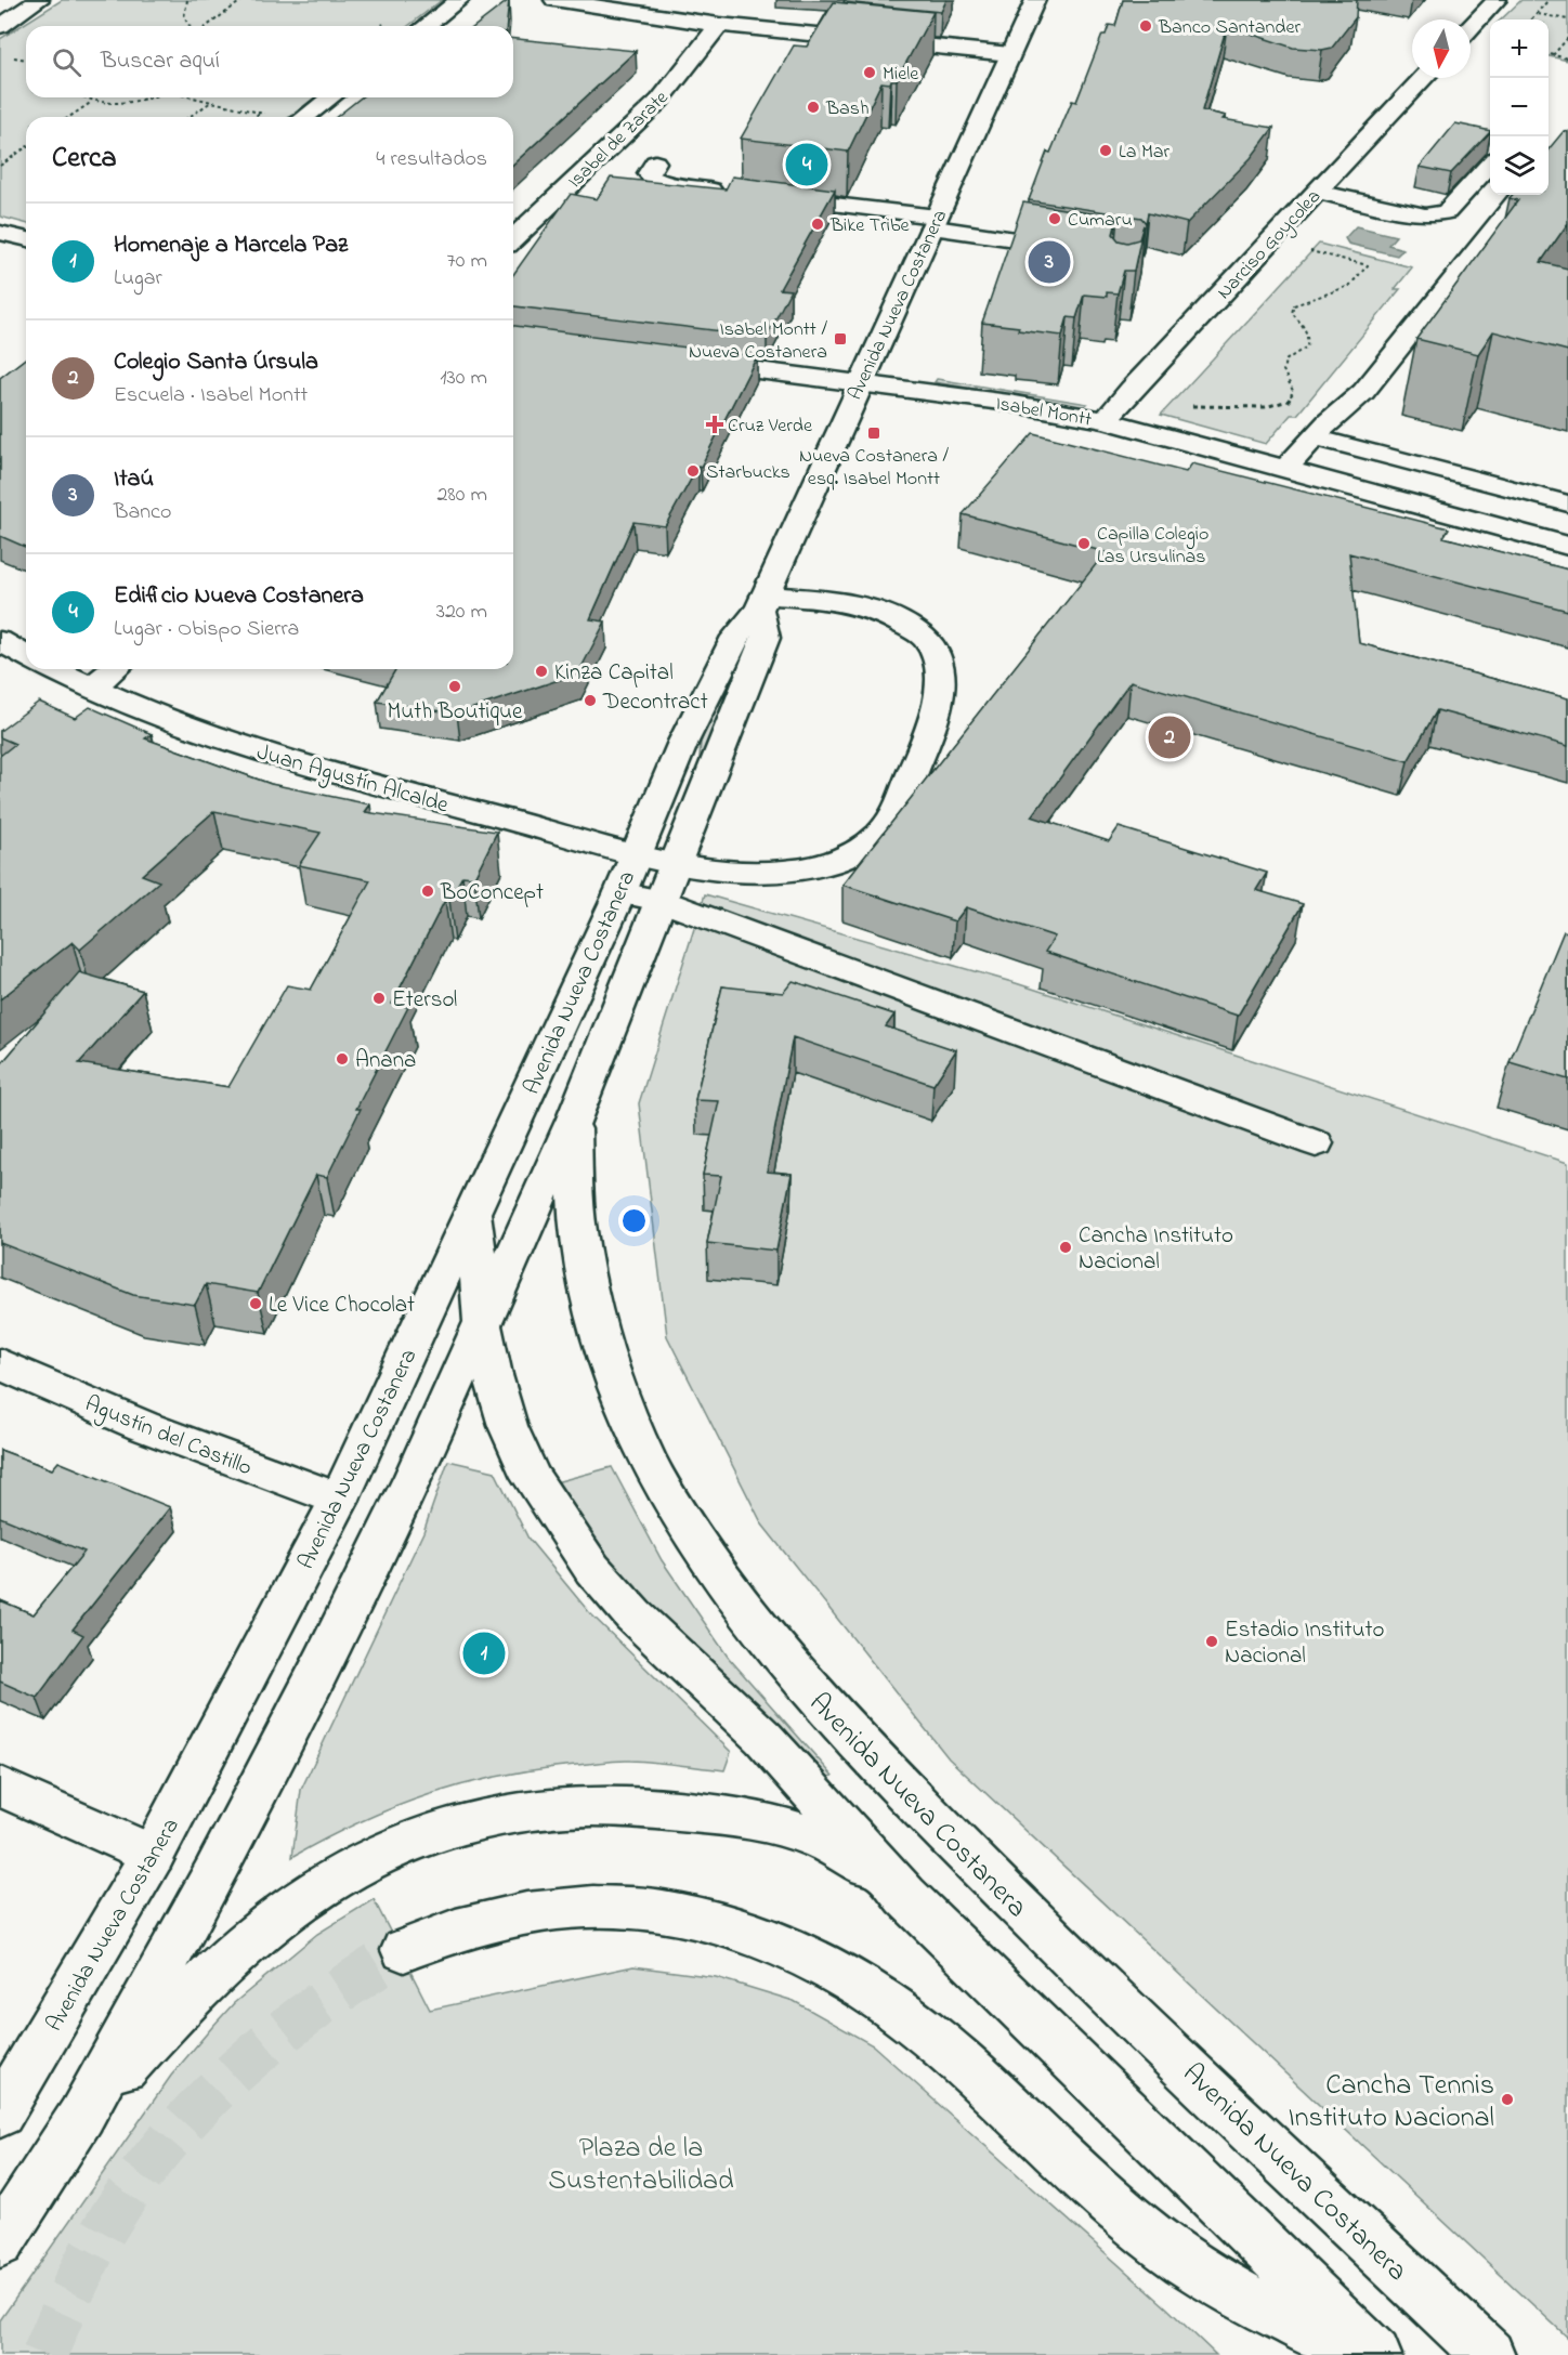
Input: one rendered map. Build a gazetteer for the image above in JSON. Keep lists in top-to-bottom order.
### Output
{
  "streets": {
    "main road": [
      "Isabel de Zarate",
      "Narciso Goycolea",
      "Avenida Nueva Costanera",
      "Isabel Montt",
      "Juan Agustín Alcalde",
      "Agustín del Castillo"
    ]
  },
  "crossings": [
    ["Narciso Goycolea", "Isabel Montt"],
    ["Avenida Nueva Costanera", "Isabel Montt"],
    ["Avenida Nueva Costanera", "Juan Agustín Alcalde"],
    ["Avenida Nueva Costanera", "Agustín del Castillo"]
  ],
  "parks": ["Plaza de la Sustentabilidad"],
  "places": {
    "other": [
      "Banco Santander",
      "Miele",
      "Bash",
      "La Mar",
      "Cumaru",
      "Bike Tribe",
      "Starbucks",
      "Capilla Colegio Las Ursulinas",
      "Kinza Capital",
      "Muth Boutique",
      "Decontract",
      "BoConcept",
      "Etersol",
      "Anana",
      "Cancha Instituto Nacional",
      "Le Vice Chocolat",
      "Estadio Instituto Nacional",
      "Cancha Tennis Instituto Nacional"
    ],
    "transit": ["Isabel Montt / Nueva Costanera", "Nueva Costanera / esq. Isabel Montt"],
    "health": ["Cruz Verde"]
  },
  "north": "bottom",
  "page": {
    "map_buttons": ["+", "−"],
    "search": "Buscar aquí",
    "heading": ["Cerca", "4 resultados"],
    "pins": [
      "4",
      "3",
      "2",
      "1"
    ],
    "list": [
      {
        "mark": "1",
        "name": "Homenaje a Marcela Paz",
        "note": "Lugar",
        "value": "70 m"
      },
      {
        "mark": "2",
        "name": "Colegio Santa Úrsula",
        "note": "Escuela · Isabel Montt",
        "value": "130 m"
      },
      {
        "mark": "3",
        "name": "Itaú",
        "note": "Banco",
        "value": "280 m"
      },
      {
        "mark": "4",
        "name": "Edificio Nueva Costanera",
        "note": "Lugar · Obispo Sierra",
        "value": "320 m"
      }
    ]
  }
}
